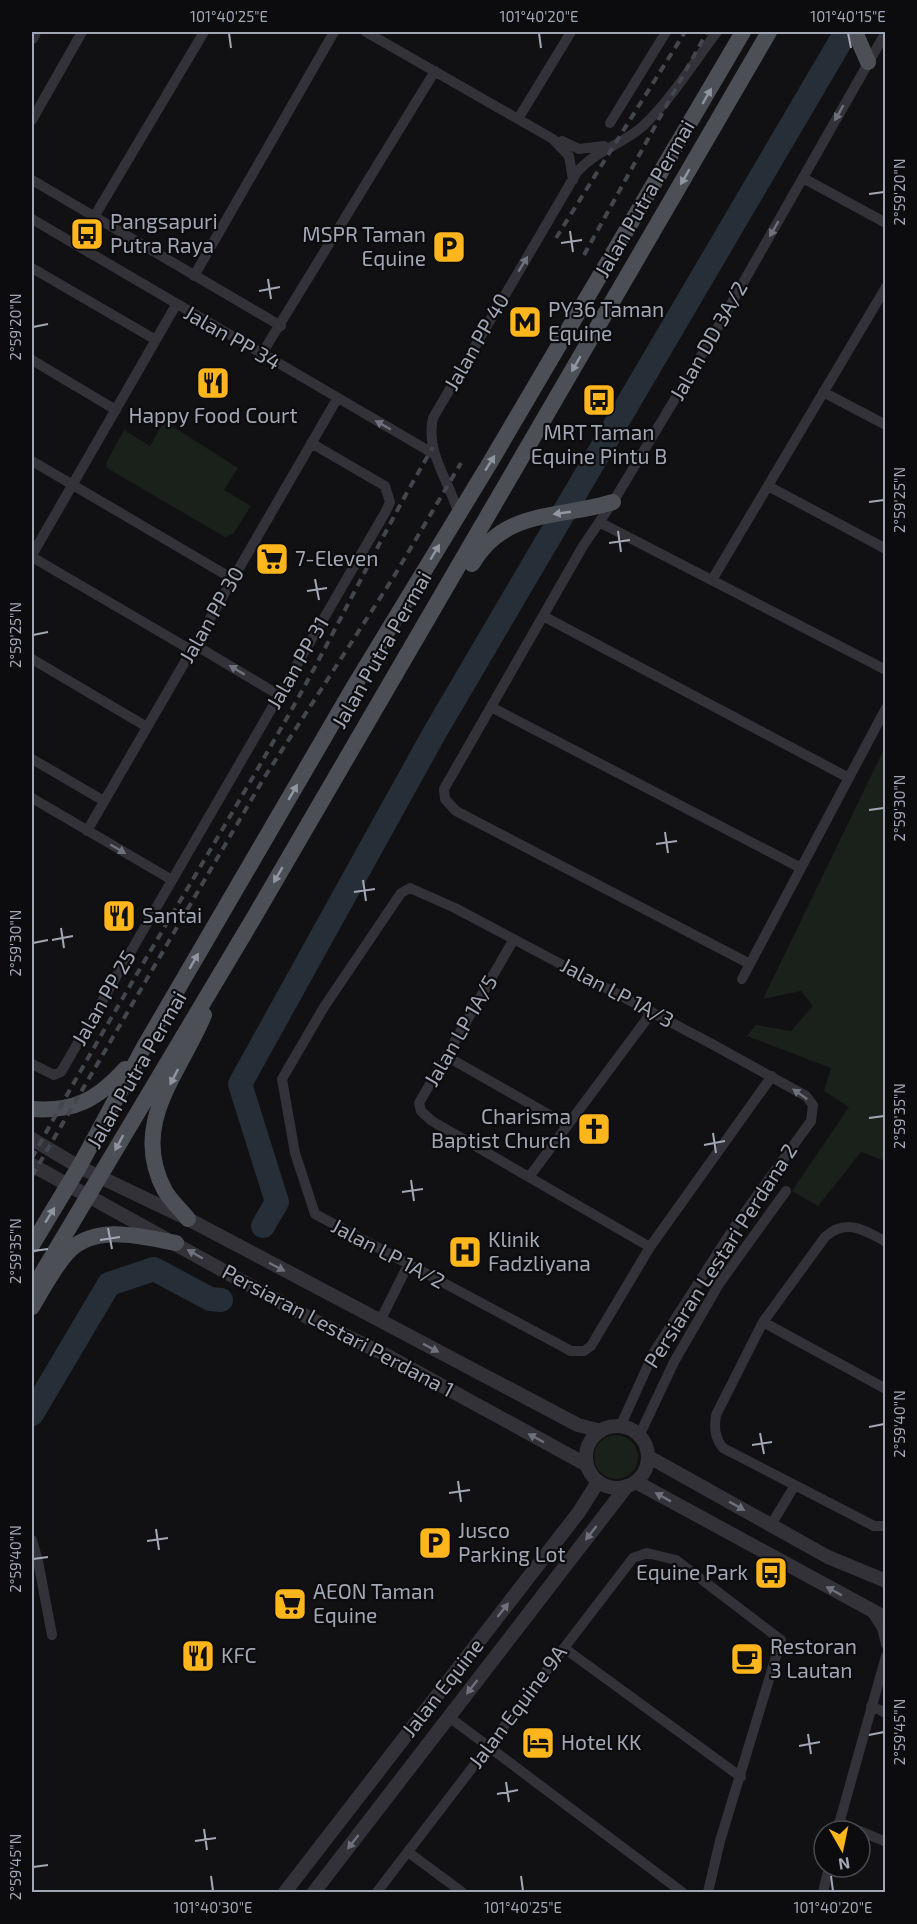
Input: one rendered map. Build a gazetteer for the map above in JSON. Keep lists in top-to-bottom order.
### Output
{
  "streets": {
    "main road": ["Jalan Putra Permai"],
    "street": [
      "Jalan PP 34",
      "Jalan DD 3A/2",
      "Jalan PP 40",
      "Jalan PP 30",
      "Jalan PP 31",
      "Jalan LP 1A/3",
      "Jalan PP 25",
      "Jalan LP 1A/5",
      "Jalan LP 1A/2",
      "Persiaran Lestari Perdana 2",
      "Persiaran Lestari Perdana 1",
      "Jalan Equine",
      "Jalan Equine 9A"
    ]
  },
  "crossings": [
    ["Jalan Putra Permai", "Jalan PP 40"],
    ["Jalan Putra Permai", "Persiaran Lestari Perdana 1"],
    ["Jalan PP 34", "Jalan PP 40"],
    ["Jalan PP 34", "Jalan PP 30"],
    ["Jalan PP 30", "Jalan PP 31"],
    ["Jalan PP 31", "Jalan PP 25"],
    ["Jalan LP 1A/3", "Jalan LP 1A/5"],
    ["Jalan LP 1A/3", "Jalan LP 1A/2"],
    ["Jalan LP 1A/3", "Persiaran Lestari Perdana 2"],
    ["Jalan LP 1A/5", "Jalan LP 1A/2"],
    ["Persiaran Lestari Perdana 2", "Persiaran Lestari Perdana 1"],
    ["Persiaran Lestari Perdana 2", "Jalan Equine"],
    ["Persiaran Lestari Perdana 1", "Jalan Equine"]
  ],
  "one_way": ["Jalan DD 3A/2", "Jalan PP 40"],
  "places": {
    "bus stop": ["Pangsapuri Putra Raya", "MRT Taman Equine Pintu B", "Equine Park"],
    "parking": ["MSPR Taman Equine", "Jusco Parking Lot"],
    "metro station": ["PY36 Taman Equine"],
    "restaurant": ["Happy Food Court", "Santai", "KFC"],
    "supermarket": ["7-Eleven", "AEON Taman Equine"],
    "church": ["Charisma Baptist Church"],
    "hospital": ["Klinik Fadzliyana"],
    "cafe": ["Restoran 3 Lautan"],
    "hotel": ["Hotel KK"]
  },
  "north": "bottom",
  "coordinates": [
    "101°40'25\"E",
    "101°40'20\"E",
    "101°40'15\"E",
    "2°59'20\"N",
    "2°59'25\"N",
    "2°59'30\"N",
    "2°59'35\"N",
    "2°59'40\"N",
    "2°59'45\"N",
    "101°40'30\"E"
  ]
}
